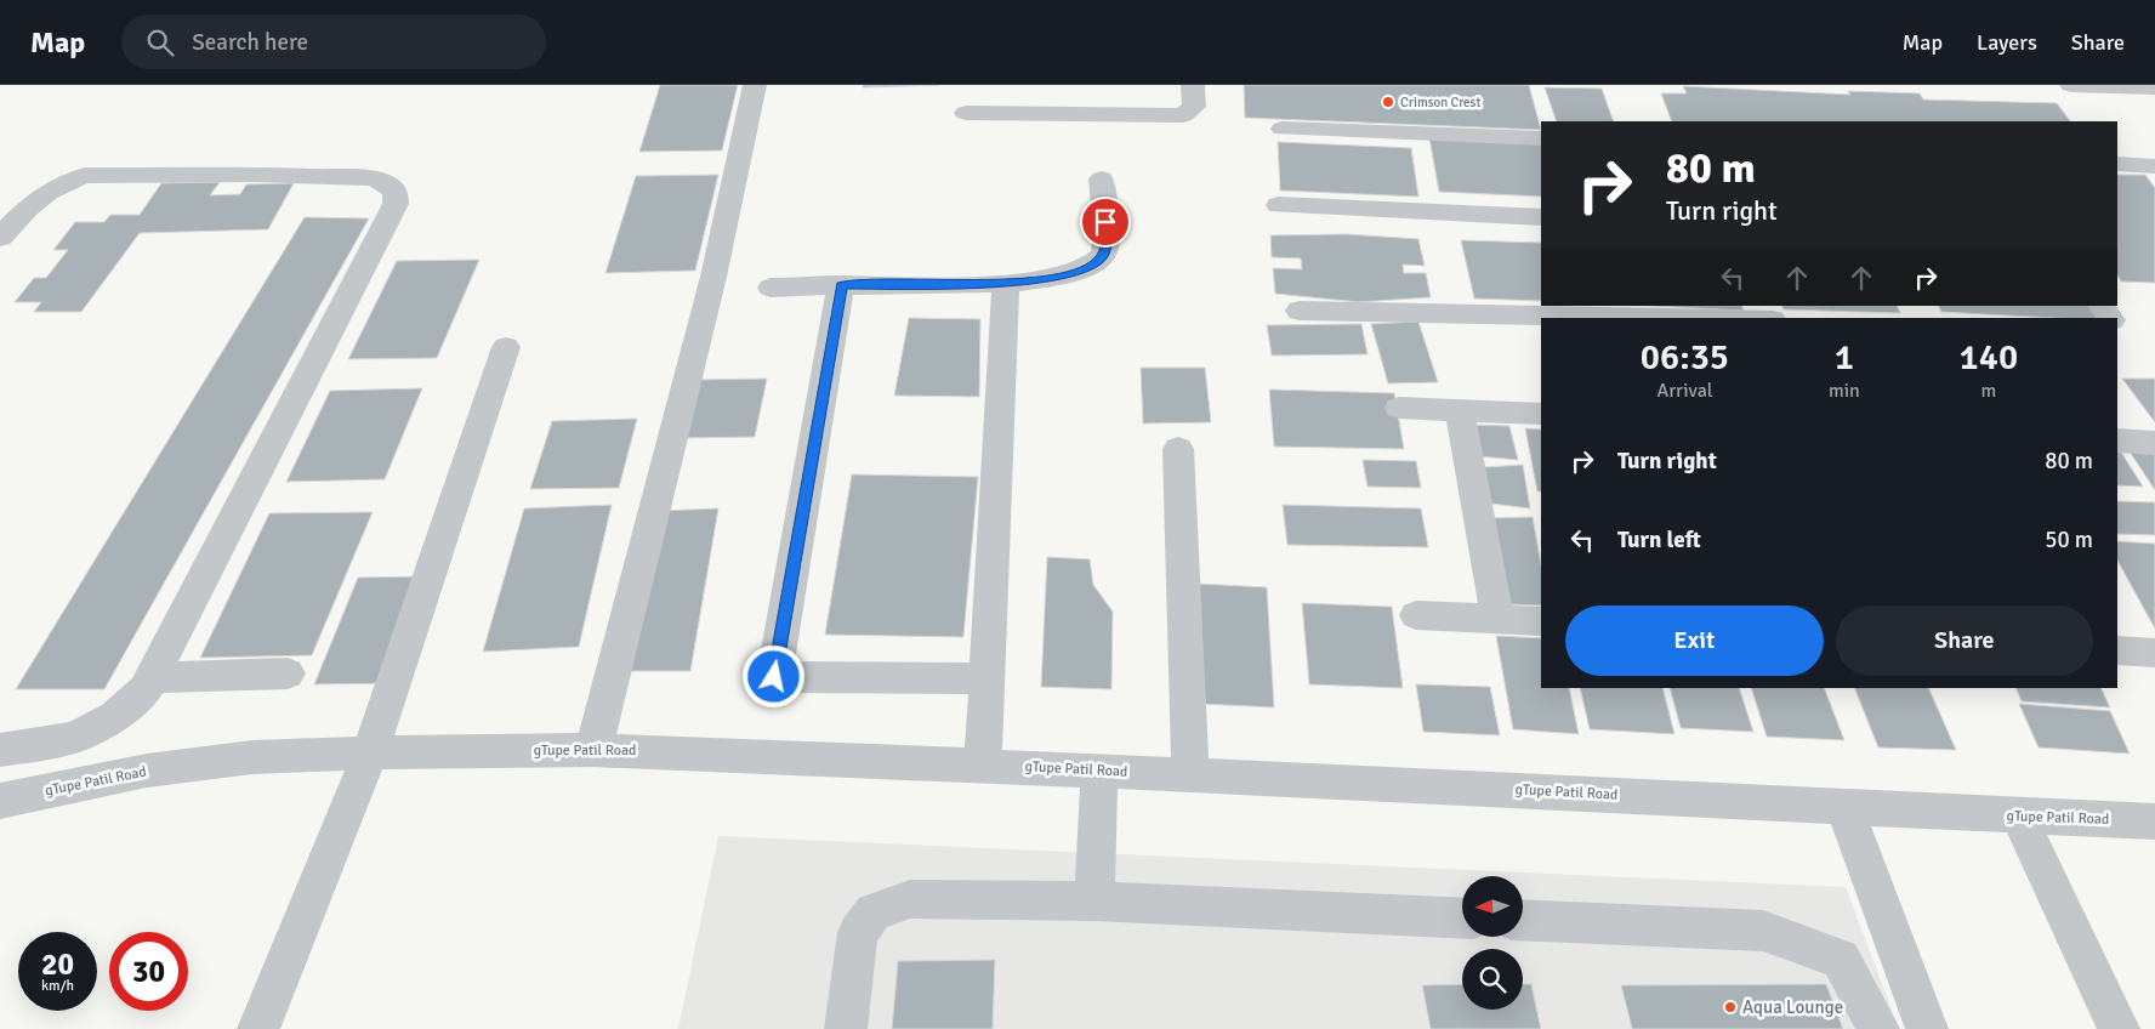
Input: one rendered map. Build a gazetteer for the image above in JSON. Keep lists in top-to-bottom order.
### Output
{
  "streets": {
    "street": ["gTupe Patil Road"]
  },
  "places": ["Crimson Crest", "Aqua Lounge"],
  "north": "left",
  "page": {
    "header": "Map",
    "search": "Search here",
    "nav": ["Map", "Layers", "Share"],
    "turn": ["80 m", "Turn right"],
    "eta": [
      "06:35",
      "Arrival",
      "1",
      "min",
      "140",
      "m"
    ],
    "list": [
      {
        "name": "Turn right",
        "value": "80 m"
      },
      {
        "name": "Turn left",
        "value": "50 m"
      }
    ],
    "buttons": ["Exit", "Share"],
    "speed": "20 km/h",
    "limit": "30"
  }
}
